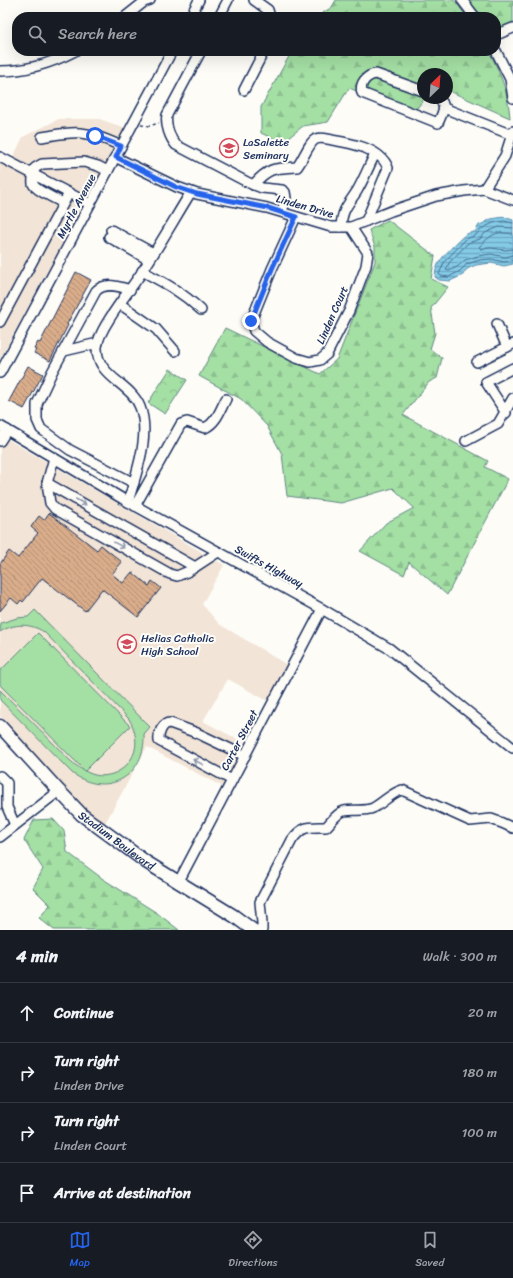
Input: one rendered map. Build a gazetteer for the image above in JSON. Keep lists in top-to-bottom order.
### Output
{
  "streets": {
    "main road": ["Stadium Boulevard"],
    "street": [
      "Myrtle Avenue",
      "Linden Drive",
      "Linden Court",
      "Swifts Highway",
      "Carter Street"
    ]
  },
  "crossings": [
    ["Myrtle Avenue", "Linden Drive"],
    ["Linden Drive", "Linden Court"],
    ["Swifts Highway", "Carter Street"],
    ["Carter Street", "Stadium Boulevard"]
  ],
  "places": {
    "school or university": ["LaSalette Seminary", "Helias Catholic High School"]
  },
  "north": "top right",
  "page": {
    "search": "Search here",
    "heading": ["4 min", "Walk · 300 m"],
    "list": [
      ["Continue", "20 m"],
      ["Turn right", "Linden Drive", "180 m"],
      ["Turn right", "Linden Court", "100 m"],
      "Arrive at destination"
    ],
    "nav": ["Map", "Directions", "Saved"]
  }
}
